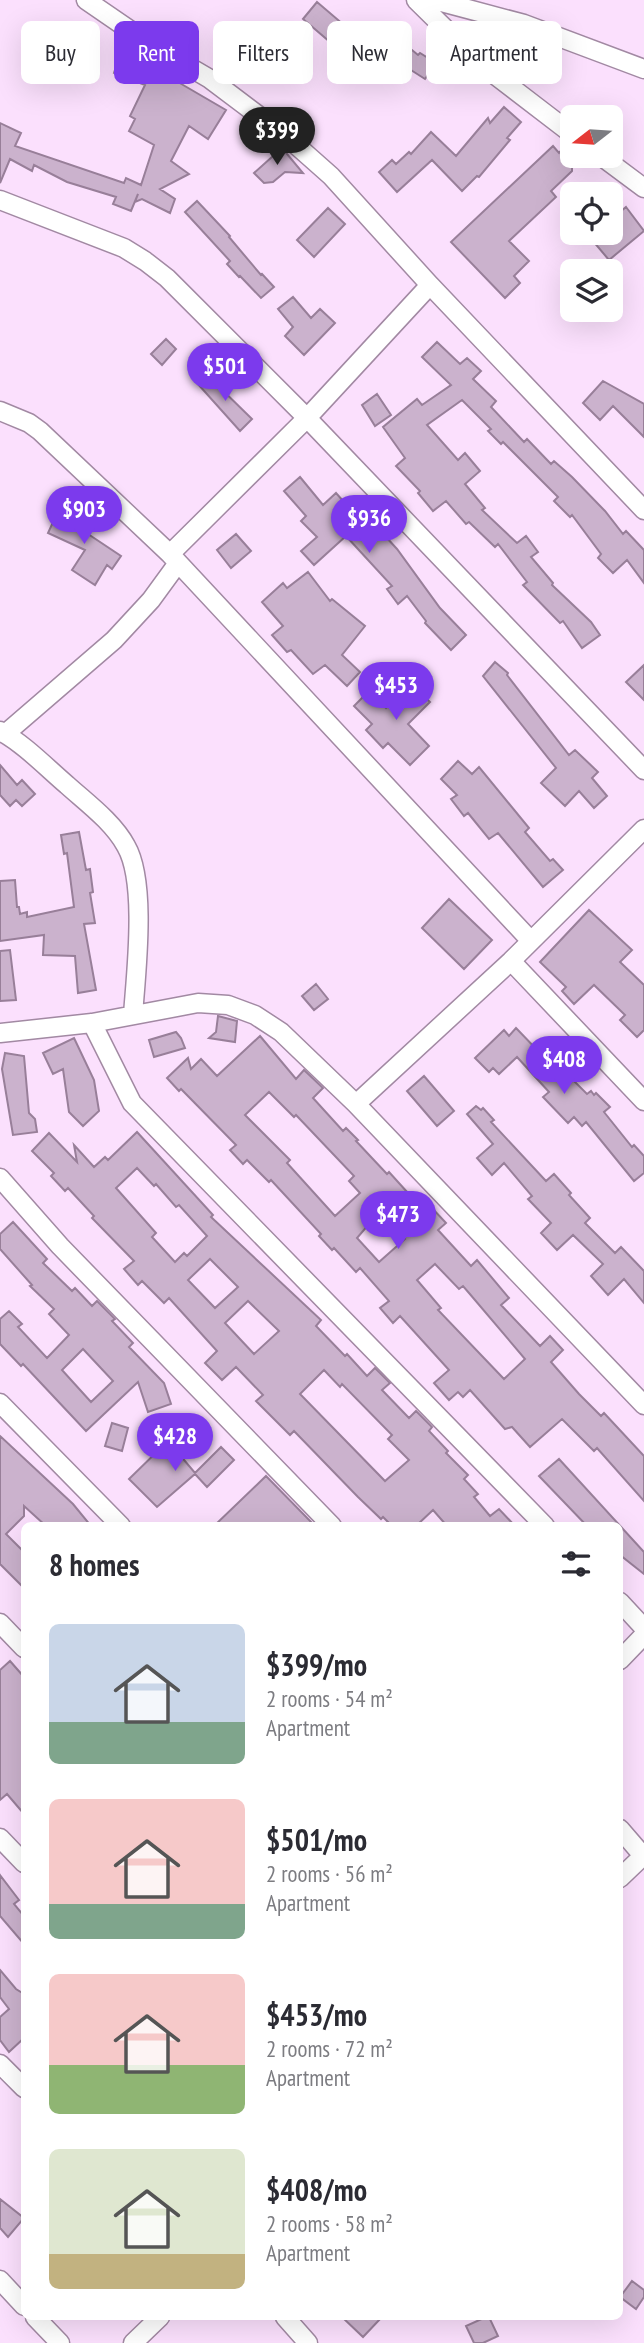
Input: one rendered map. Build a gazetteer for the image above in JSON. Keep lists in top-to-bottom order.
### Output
{
  "north": "left",
  "page": {
    "chip": [
      "Buy",
      "Rent",
      "Filters",
      "New",
      "Apartment"
    ],
    "price": [
      "$399",
      "$501",
      "$903",
      "$936",
      "$453",
      "$408",
      "$473",
      "$428"
    ],
    "heading": "8 homes",
    "list": [
      {
        "name": "$399/mo",
        "note": "2 rooms · 54 m² · Apartment"
      },
      {
        "name": "$501/mo",
        "note": "2 rooms · 56 m² · Apartment"
      },
      {
        "name": "$453/mo",
        "note": "2 rooms · 72 m² · Apartment"
      },
      {
        "name": "$408/mo",
        "note": "2 rooms · 58 m² · Apartment"
      }
    ]
  }
}
